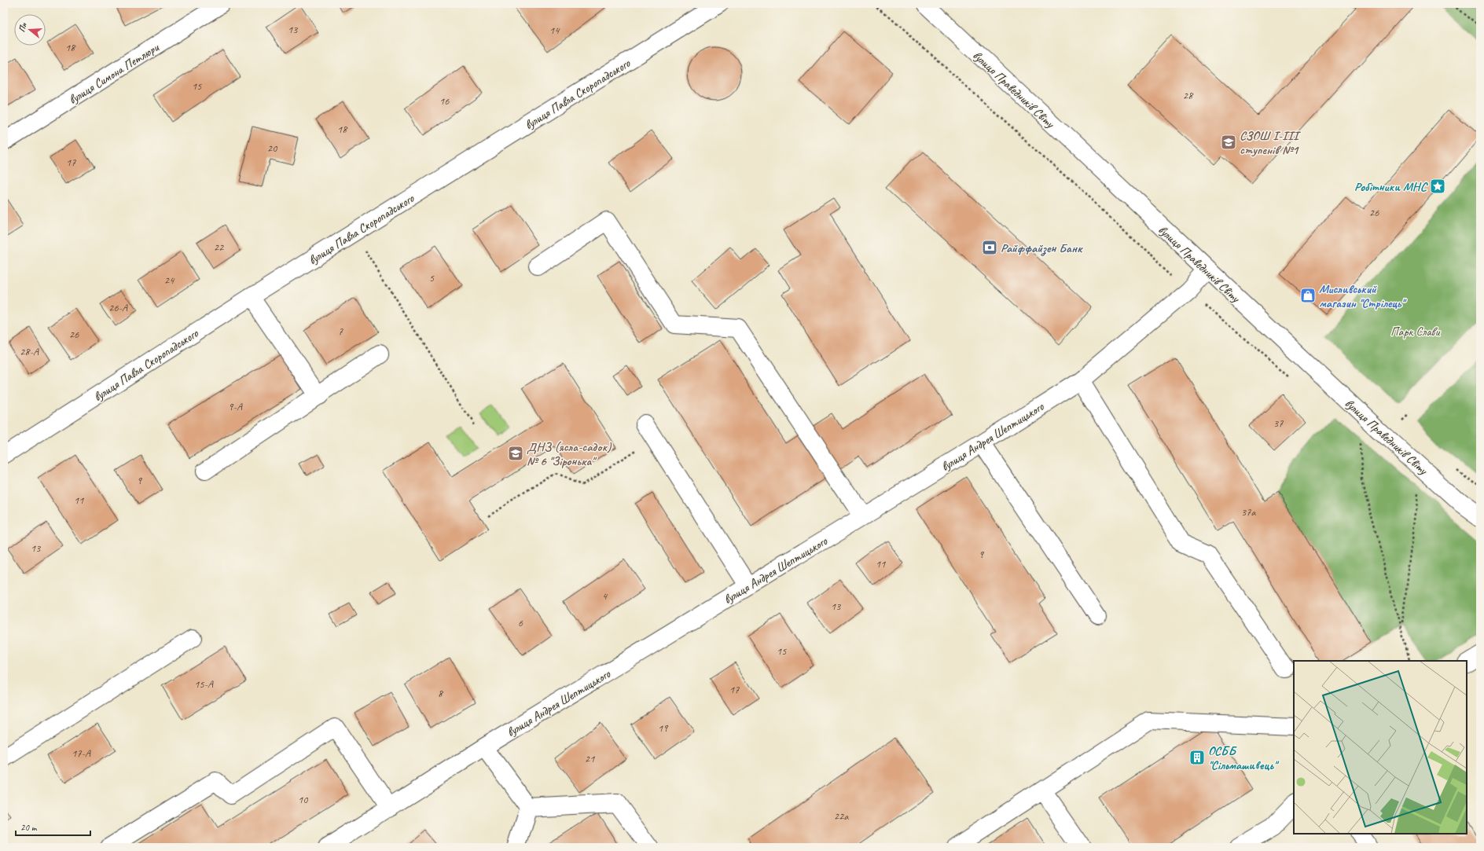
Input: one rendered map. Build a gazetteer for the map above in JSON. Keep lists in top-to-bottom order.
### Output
{
  "streets": {
    "street": [
      "вулиця Симона Петлюри",
      "вулиця Праведників Світу",
      "вулиця Павла Скоропадського",
      "вулиця Андрея Шептицького"
    ]
  },
  "crossings": [
    ["вулиця Праведників Світу", "вулиця Андрея Шептицького"]
  ],
  "parks": ["Парк Слави"],
  "places": {
    "school or university": ["СЗОШ І-ІІІ ступенів №1", "ДНЗ (ясла-садок) № 6 \"Зіронька\""],
    "place": ["Робітники МНС"],
    "bank": ["Райффайзен Банк"],
    "shop": ["Мисливський магазин \"Стрілець\""],
    "building": ["ОСББ \"Сільмашивець\""]
  },
  "house_numbers": [
    "13",
    "14",
    "18",
    "15",
    "28",
    "16",
    "18",
    "20",
    "17",
    "26",
    "22",
    "5",
    "24",
    "26-А",
    "7",
    "26",
    "28-А",
    "9-А",
    "37",
    "9",
    "11",
    "37а",
    "13",
    "9",
    "11",
    "4",
    "13",
    "6",
    "15",
    "15-А",
    "17",
    "8",
    "19",
    "17-А",
    "21",
    "10",
    "22а"
  ],
  "scale_bar": "20 m",
  "north": "left"
}
